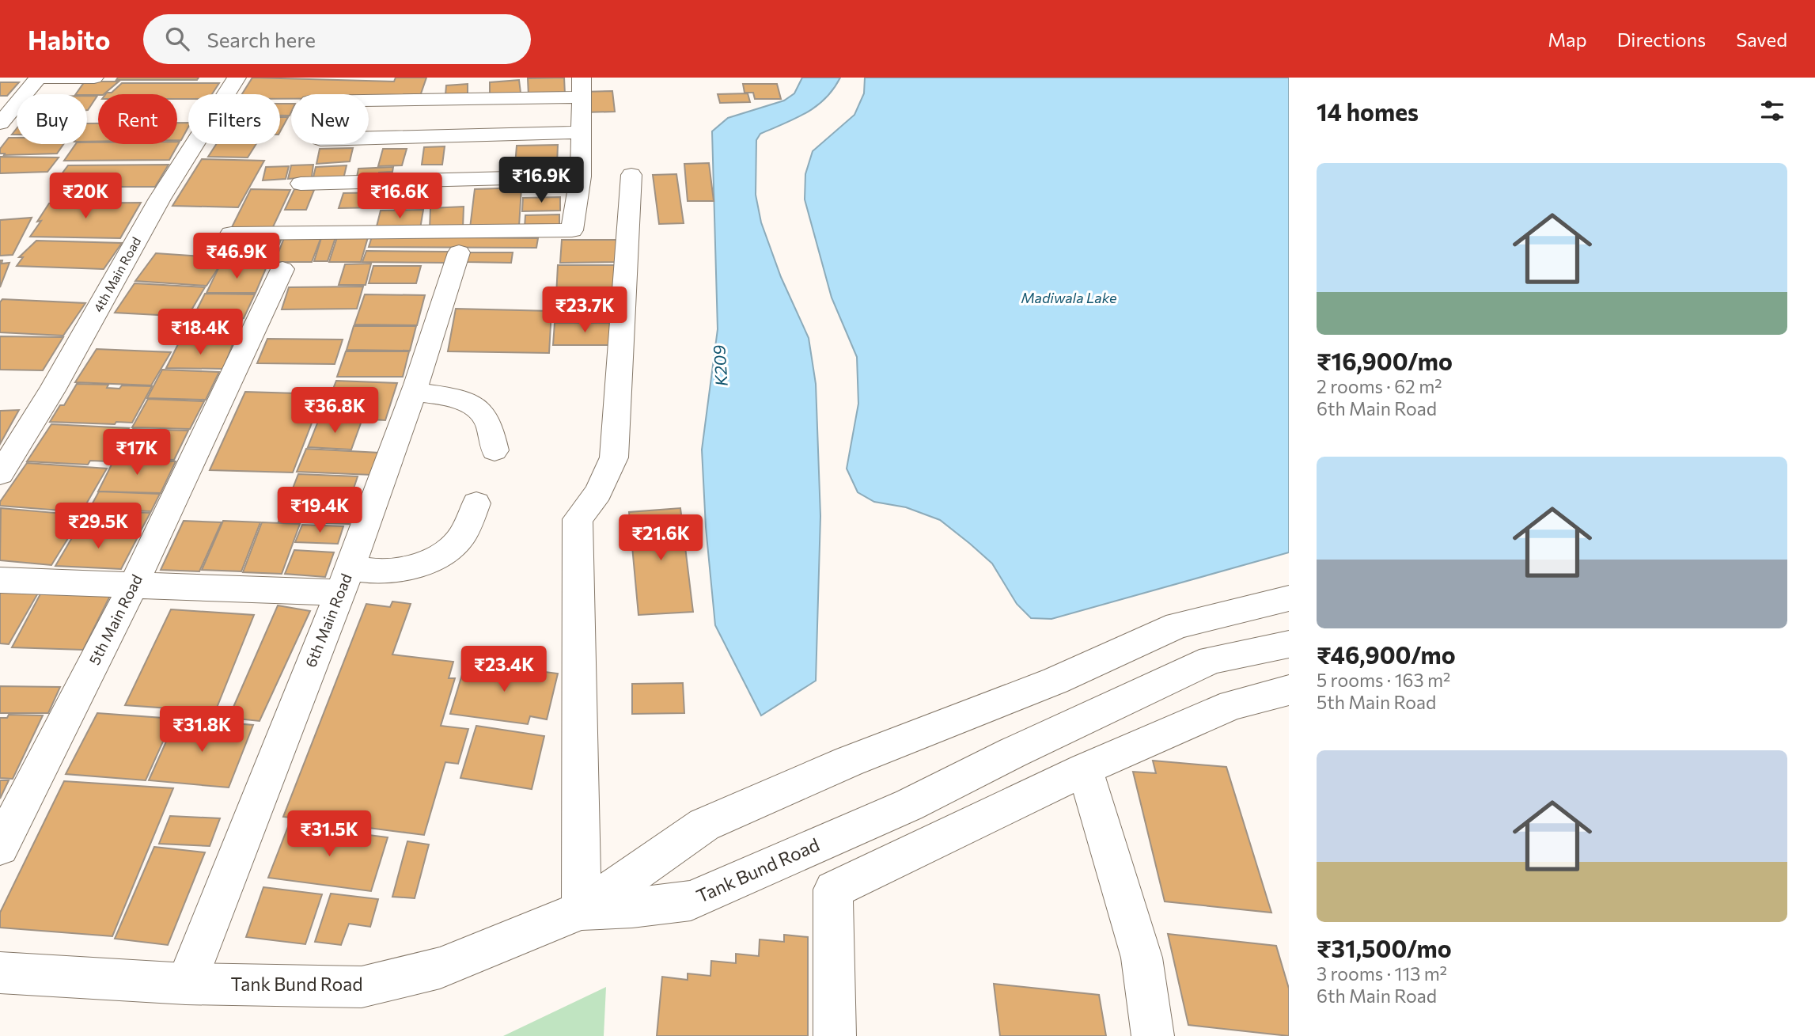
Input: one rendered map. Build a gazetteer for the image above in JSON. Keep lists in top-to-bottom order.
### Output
{
  "streets": {
    "street": [
      "4th Main Road",
      "5th Main Road",
      "6th Main Road",
      "Tank Bund Road"
    ]
  },
  "crossings": [
    ["6th Main Road", "Tank Bund Road"]
  ],
  "water": ["Madiwala Lake", "K209"],
  "page": {
    "header": "Habito",
    "search": "Search here",
    "nav": ["Map", "Directions", "Saved"],
    "heading": "14 homes",
    "chip": [
      "Buy",
      "Rent",
      "Filters",
      "New"
    ],
    "list": [
      {
        "name": "₹16,900/mo",
        "note": "2 rooms · 62 m² · 6th Main Road"
      },
      {
        "name": "₹46,900/mo",
        "note": "5 rooms · 163 m² · 5th Main Road"
      },
      {
        "name": "₹31,500/mo",
        "note": "3 rooms · 113 m² · 6th Main Road"
      }
    ],
    "price": [
      "₹16.9K",
      "₹20K",
      "₹16.6K",
      "₹46.9K",
      "₹23.7K",
      "₹18.4K",
      "₹36.8K",
      "₹17K",
      "₹19.4K",
      "₹29.5K",
      "₹21.6K",
      "₹23.4K",
      "₹31.8K",
      "₹31.5K"
    ]
  }
}
